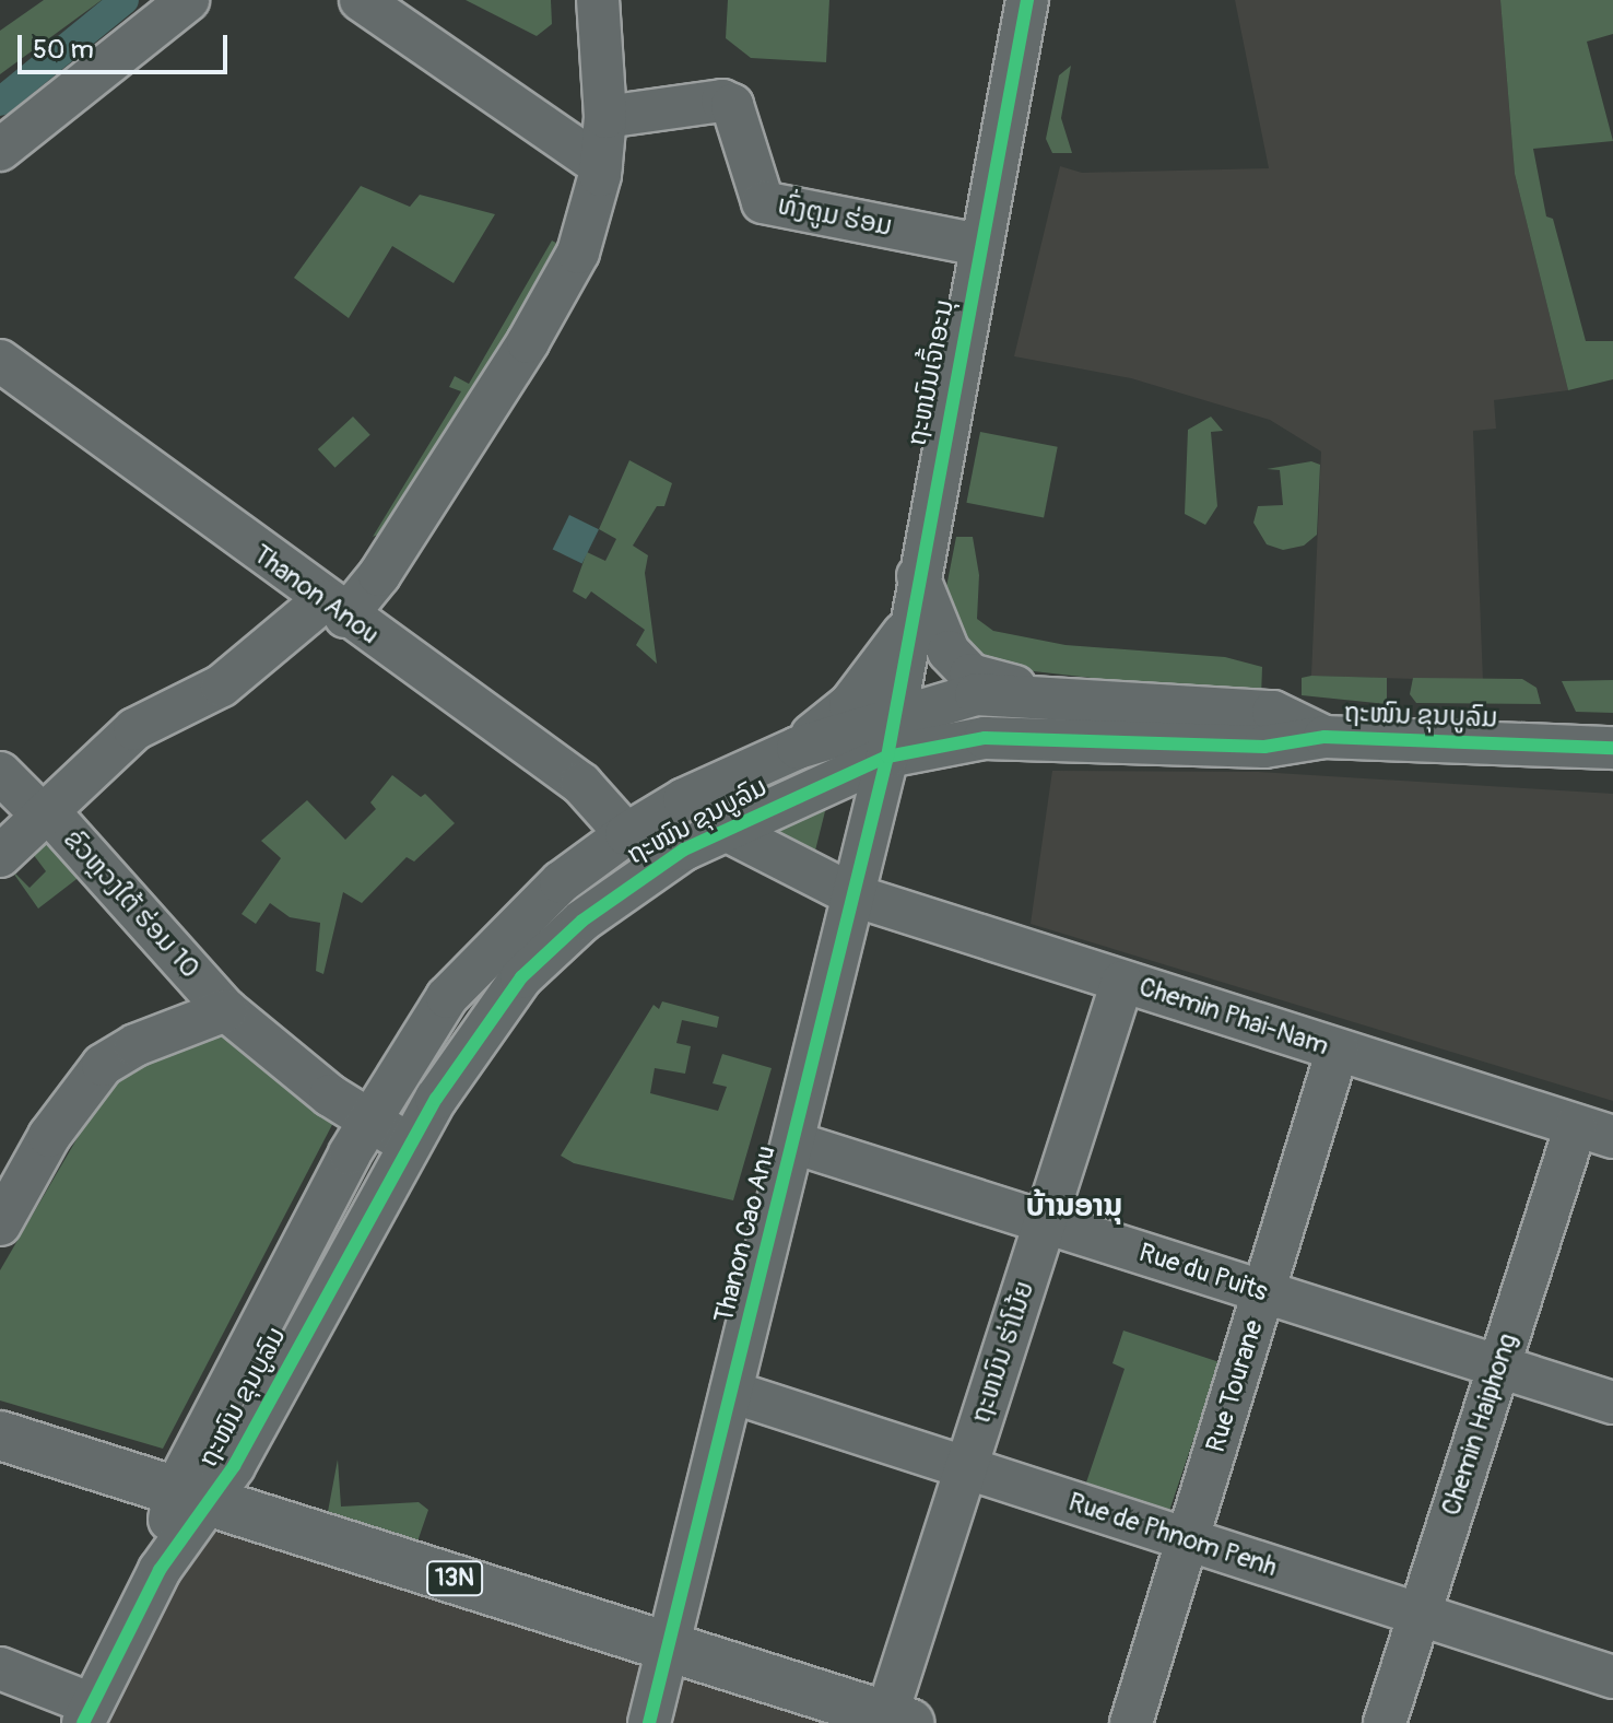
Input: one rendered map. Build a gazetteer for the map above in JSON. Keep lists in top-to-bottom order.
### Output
{
  "streets": {
    "highway": ["13N"],
    "street": [
      "ທົ່ງຕູມ ຮ່ອມ",
      "ຖະຫນົນເຈົ້າອະນຸ",
      "Thanon Anou",
      "ຖະໜົນ ຂຸນບູລົມ",
      "ຂົວຫຼວງໃຕ້ ຮ່ອມ 10",
      "Chemin Phai-Nam",
      "Thanon Cao Anu",
      "Rue du Puits",
      "ຖະຫນົນ ຮ່າໂນ້ຍ",
      "Rue Tourane",
      "Chemin Haiphong",
      "Rue de Phnom Penh"
    ]
  },
  "crossings": [
    ["ທົ່ງຕູມ ຮ່ອມ", "ຖະຫນົນເຈົ້າອະນຸ"],
    ["ທົ່ງຕູມ ຮ່ອມ", "ຂົວຫຼວງໃຕ້ ຮ່ອມ 10"],
    ["ຖະຫນົນເຈົ້າອະນຸ", "ຖະໜົນ ຂຸນບູລົມ"],
    ["ຖະຫນົນເຈົ້າອະນຸ", "Thanon Cao Anu"],
    ["Thanon Anou", "ຖະໜົນ ຂຸນບູລົມ"],
    ["Thanon Anou", "ຂົວຫຼວງໃຕ້ ຮ່ອມ 10"],
    ["ຖະໜົນ ຂຸນບູລົມ", "ຂົວຫຼວງໃຕ້ ຮ່ອມ 10"],
    ["ຖະໜົນ ຂຸນບູລົມ", "Chemin Phai-Nam"],
    ["ຖະໜົນ ຂຸນບູລົມ", "Thanon Cao Anu"],
    ["ຖະໜົນ ຂຸນບູລົມ", "13N"],
    ["Chemin Phai-Nam", "Thanon Cao Anu"],
    ["Chemin Phai-Nam", "ຖະຫນົນ ຮ່າໂນ້ຍ"],
    ["Chemin Phai-Nam", "Rue Tourane"],
    ["Chemin Phai-Nam", "Chemin Haiphong"],
    ["Thanon Cao Anu", "Rue du Puits"],
    ["Thanon Cao Anu", "Rue de Phnom Penh"],
    ["Thanon Cao Anu", "13N"],
    ["Rue du Puits", "ຖະຫນົນ ຮ່າໂນ້ຍ"],
    ["Rue du Puits", "Rue Tourane"],
    ["Rue du Puits", "Chemin Haiphong"],
    ["ຖະຫນົນ ຮ່າໂນ້ຍ", "Rue de Phnom Penh"],
    ["ຖະຫນົນ ຮ່າໂນ້ຍ", "13N"],
    ["Rue Tourane", "Rue de Phnom Penh"],
    ["Chemin Haiphong", "Rue de Phnom Penh"]
  ],
  "districts": ["ບ້ານອານຸ"],
  "scale_bar": "50 m"
}
